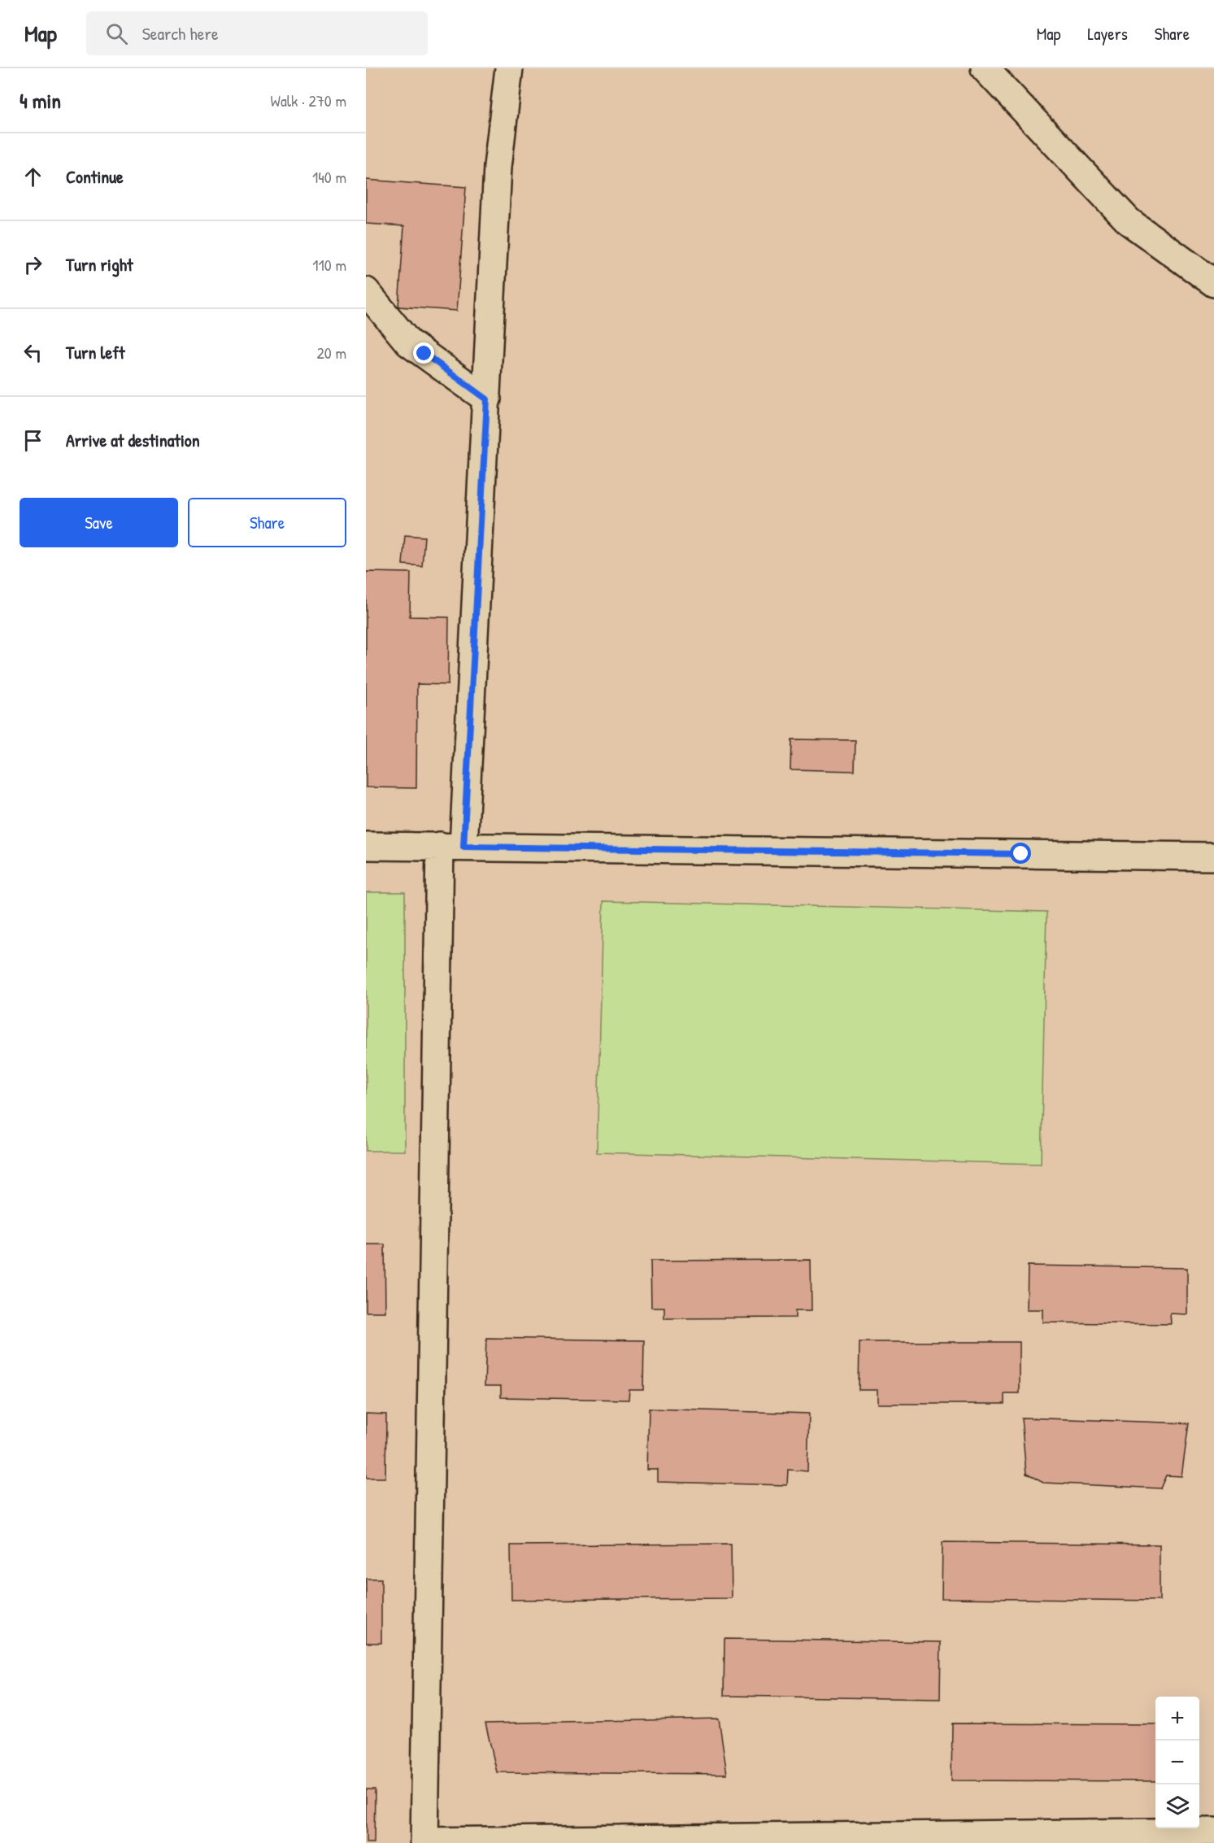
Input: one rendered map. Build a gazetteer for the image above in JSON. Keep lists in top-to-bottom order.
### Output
{
  "page": {
    "header": "Map",
    "search": "Search here",
    "nav": ["Map", "Layers", "Share"],
    "heading": ["4 min", "Walk · 270 m"],
    "list": [
      ["Continue", "140 m"],
      ["Turn right", "110 m"],
      ["Turn left", "20 m"],
      "Arrive at destination"
    ],
    "buttons": ["Save", "Share"],
    "map_buttons": ["+", "−"]
  }
}
